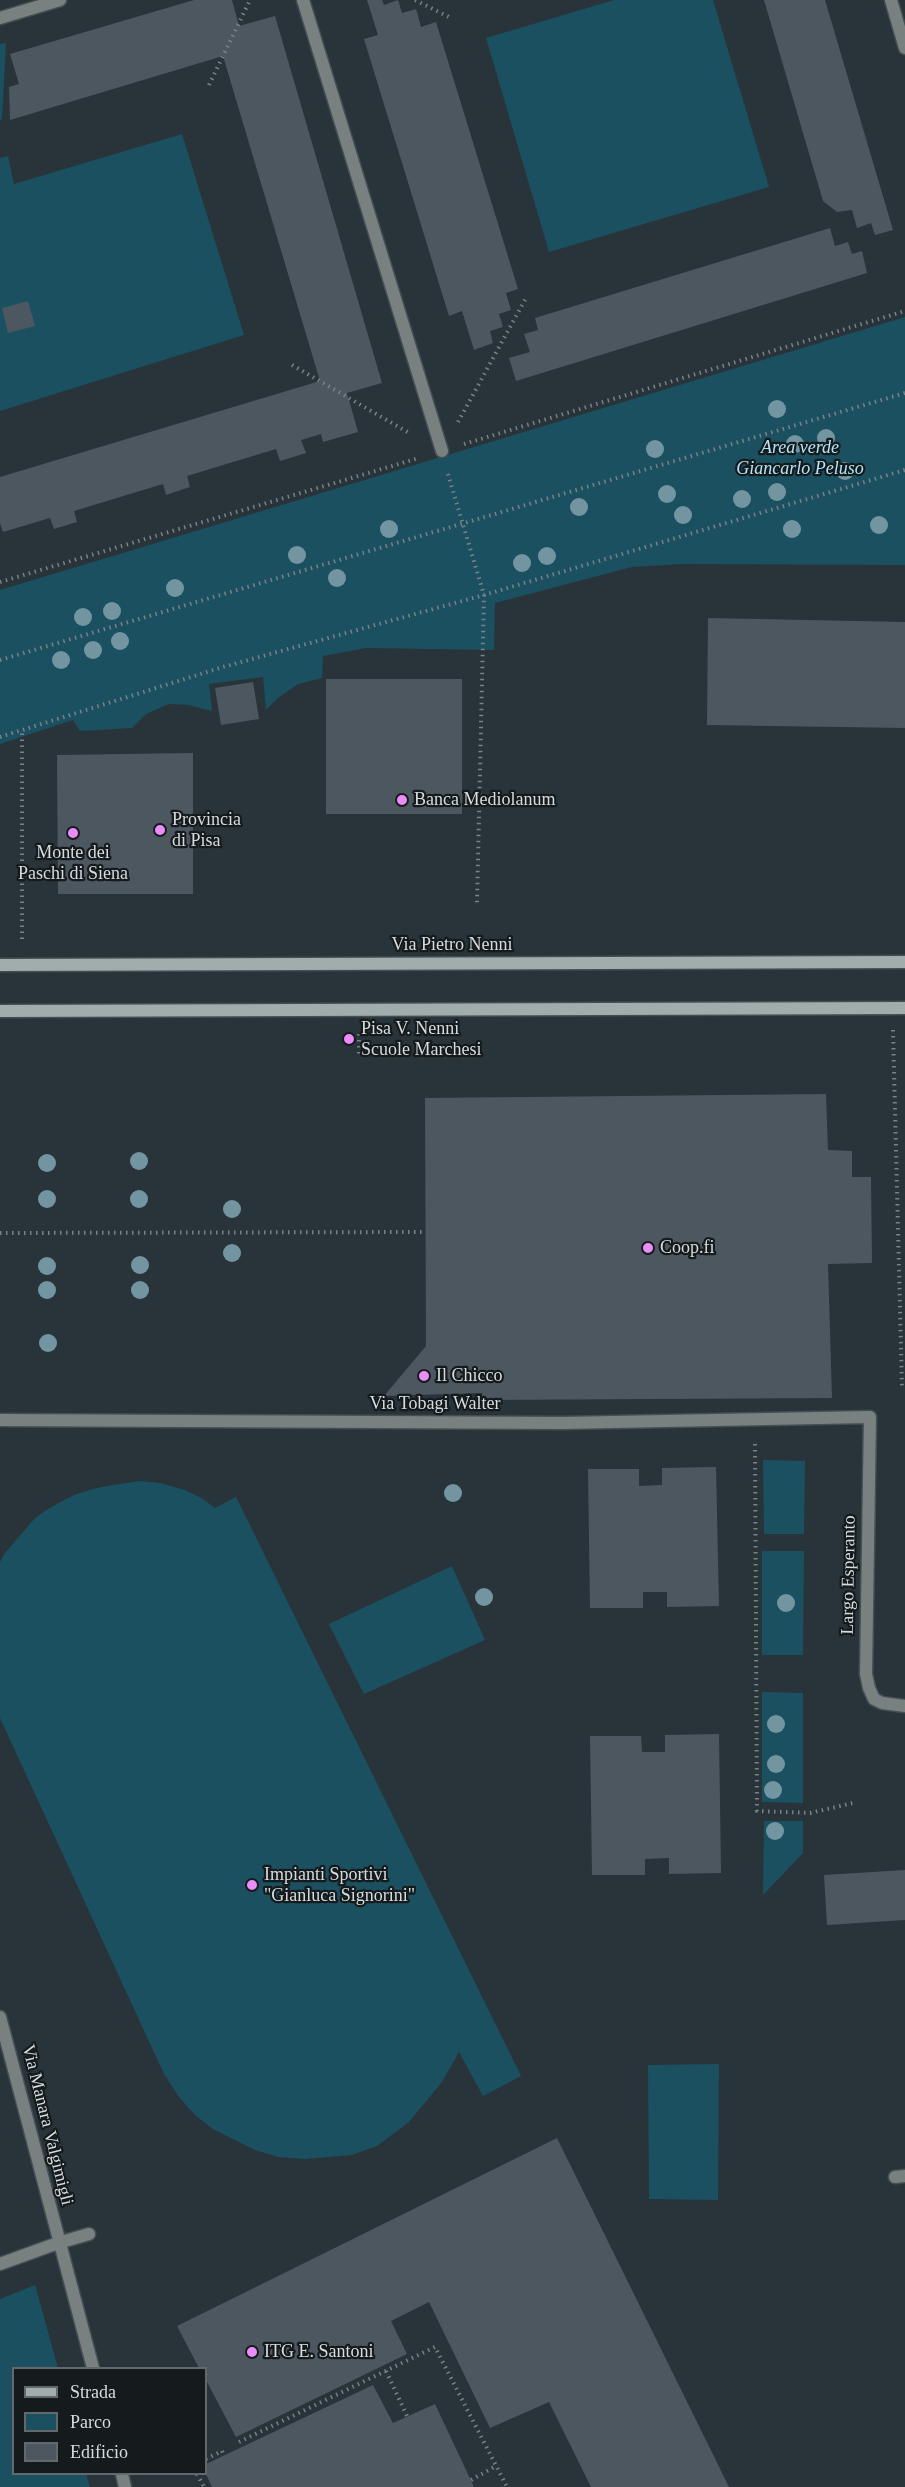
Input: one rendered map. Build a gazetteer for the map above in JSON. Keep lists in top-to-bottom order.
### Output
{
  "streets": {
    "main road": ["Via Pietro Nenni"],
    "street": ["Via Tobagi Walter", "Largo Esperanto", "Via Manara Valgimigli"]
  },
  "crossings": [
    ["Via Tobagi Walter", "Largo Esperanto"]
  ],
  "parks": ["Area verde Giancarlo Peluso"],
  "places": [
    "Banca Mediolanum",
    "Provincia di Pisa",
    "Monte dei Paschi di Siena",
    "Pisa V. Nenni Scuole Marchesi",
    "Coop.fi",
    "Il Chicco",
    "Impianti Sportivi \"Gianluca Signorini\"",
    "ITG E. Santoni"
  ],
  "legend": ["Strada", "Parco", "Edificio"]
}
